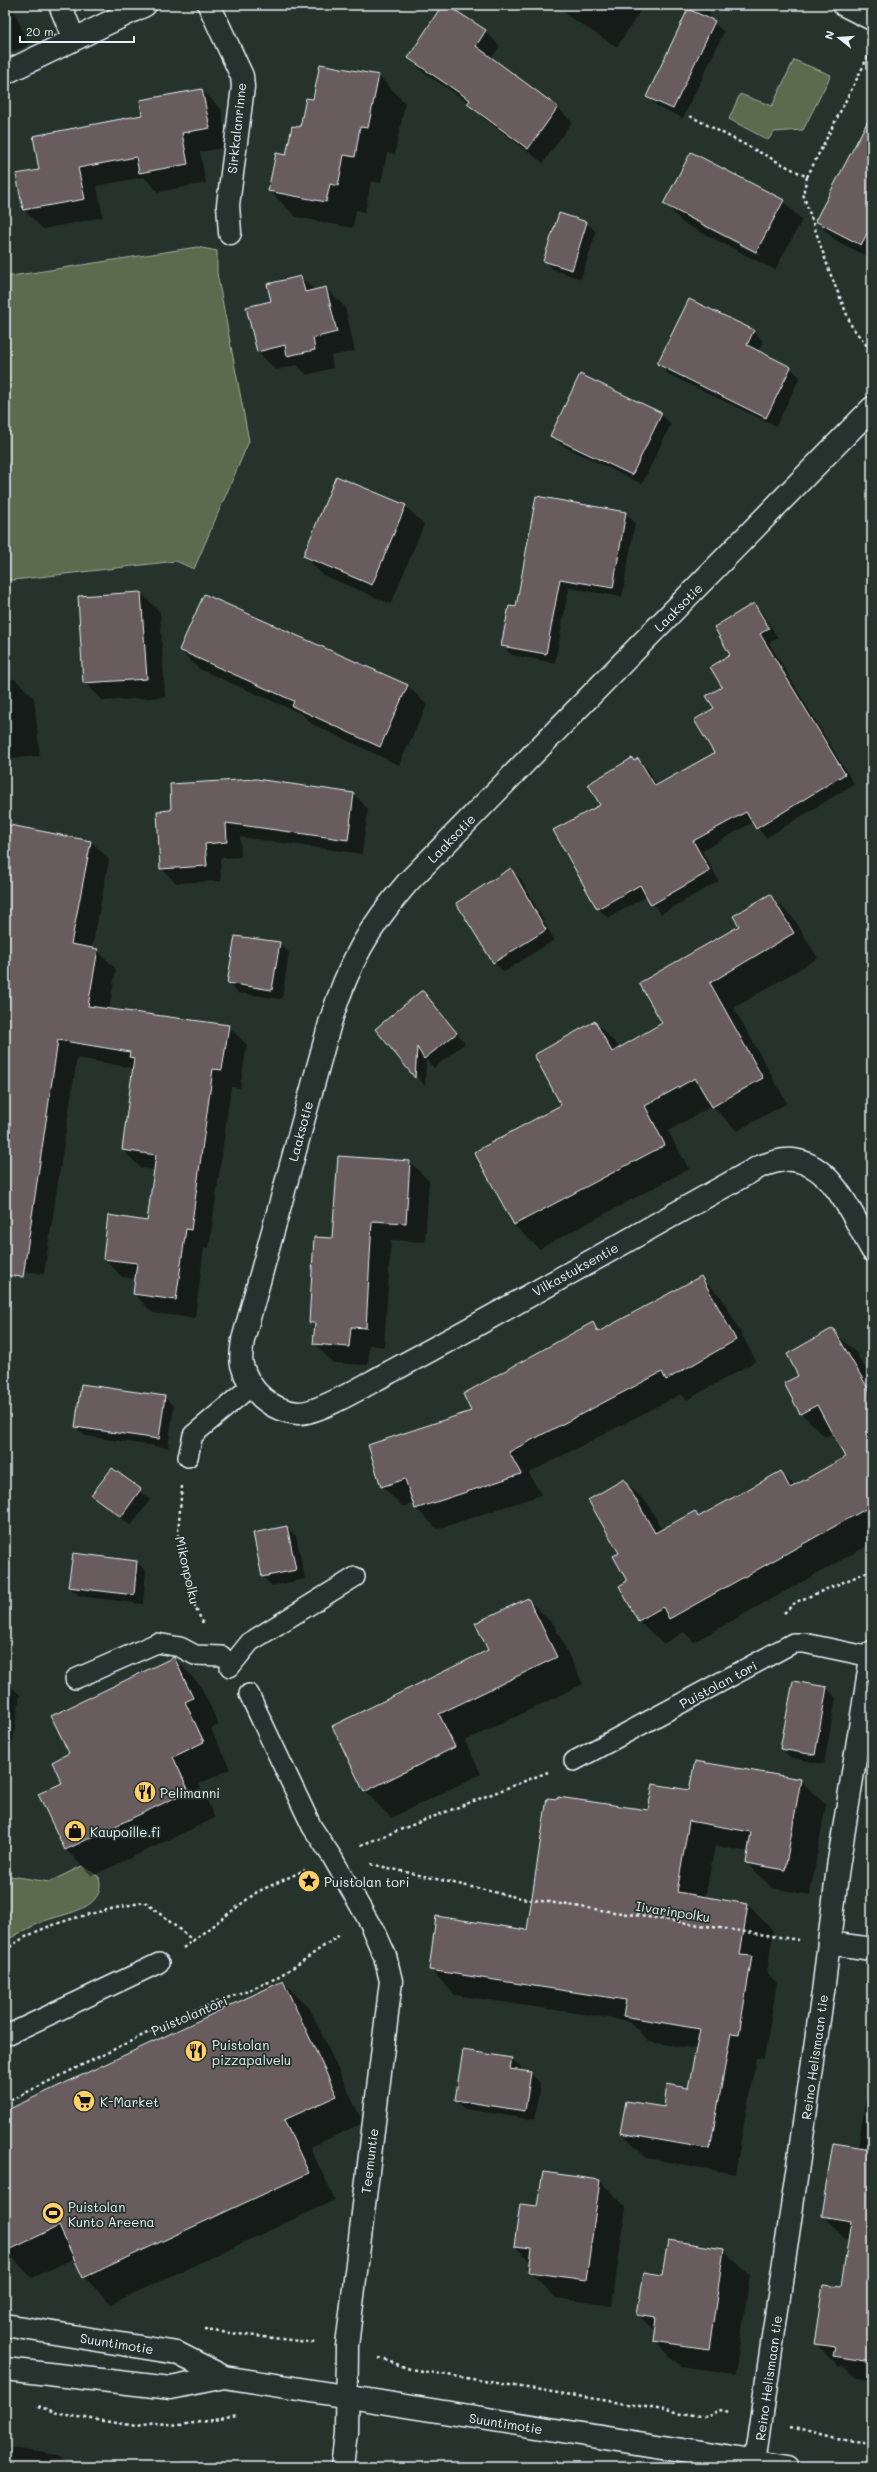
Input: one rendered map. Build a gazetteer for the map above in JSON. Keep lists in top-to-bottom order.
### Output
{
  "streets": {
    "street": [
      "Sirkkalanrinne",
      "Laaksotie",
      "Vilkastuksentie",
      "Reino Helismaan tie",
      "Teemuntie",
      "Suuntimotie"
    ],
    "lane": ["Puistolan tori"],
    "path": ["Mikonpolku", "Iivarinpolku", "Puistolantori"]
  },
  "crossings": [
    ["Laaksotie", "Vilkastuksentie"],
    ["Puistolan tori", "Reino Helismaan tie"],
    ["Iivarinpolku", "Reino Helismaan tie"],
    ["Puistolantori", "Teemuntie"],
    ["Reino Helismaan tie", "Suuntimotie"],
    ["Teemuntie", "Suuntimotie"]
  ],
  "places": {
    "restaurant": ["Pelimanni", "Puistolan pizzapalvelu"],
    "shop": ["Kaupoille.fi"],
    "place": ["Puistolan tori"],
    "supermarket": ["K-Market"],
    "sports": ["Puistolan Kunto Areena"]
  },
  "scale_bar": "20 m",
  "north": "left"
}
